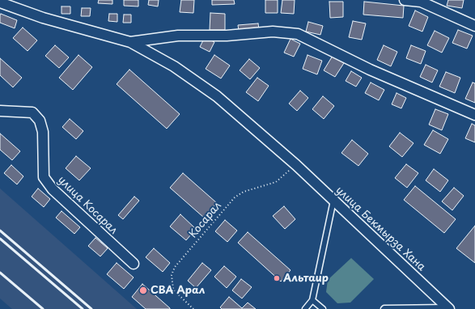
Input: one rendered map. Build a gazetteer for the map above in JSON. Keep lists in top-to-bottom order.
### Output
{
  "streets": {
    "street": ["улица Косарал", "улица Бекмырза Хана"],
    "path": ["Косарал"]
  },
  "crossings": [
    ["Косарал", "улица Бекмырза Хана"]
  ],
  "places": ["Альтаир", "СВА Арал"]
}
